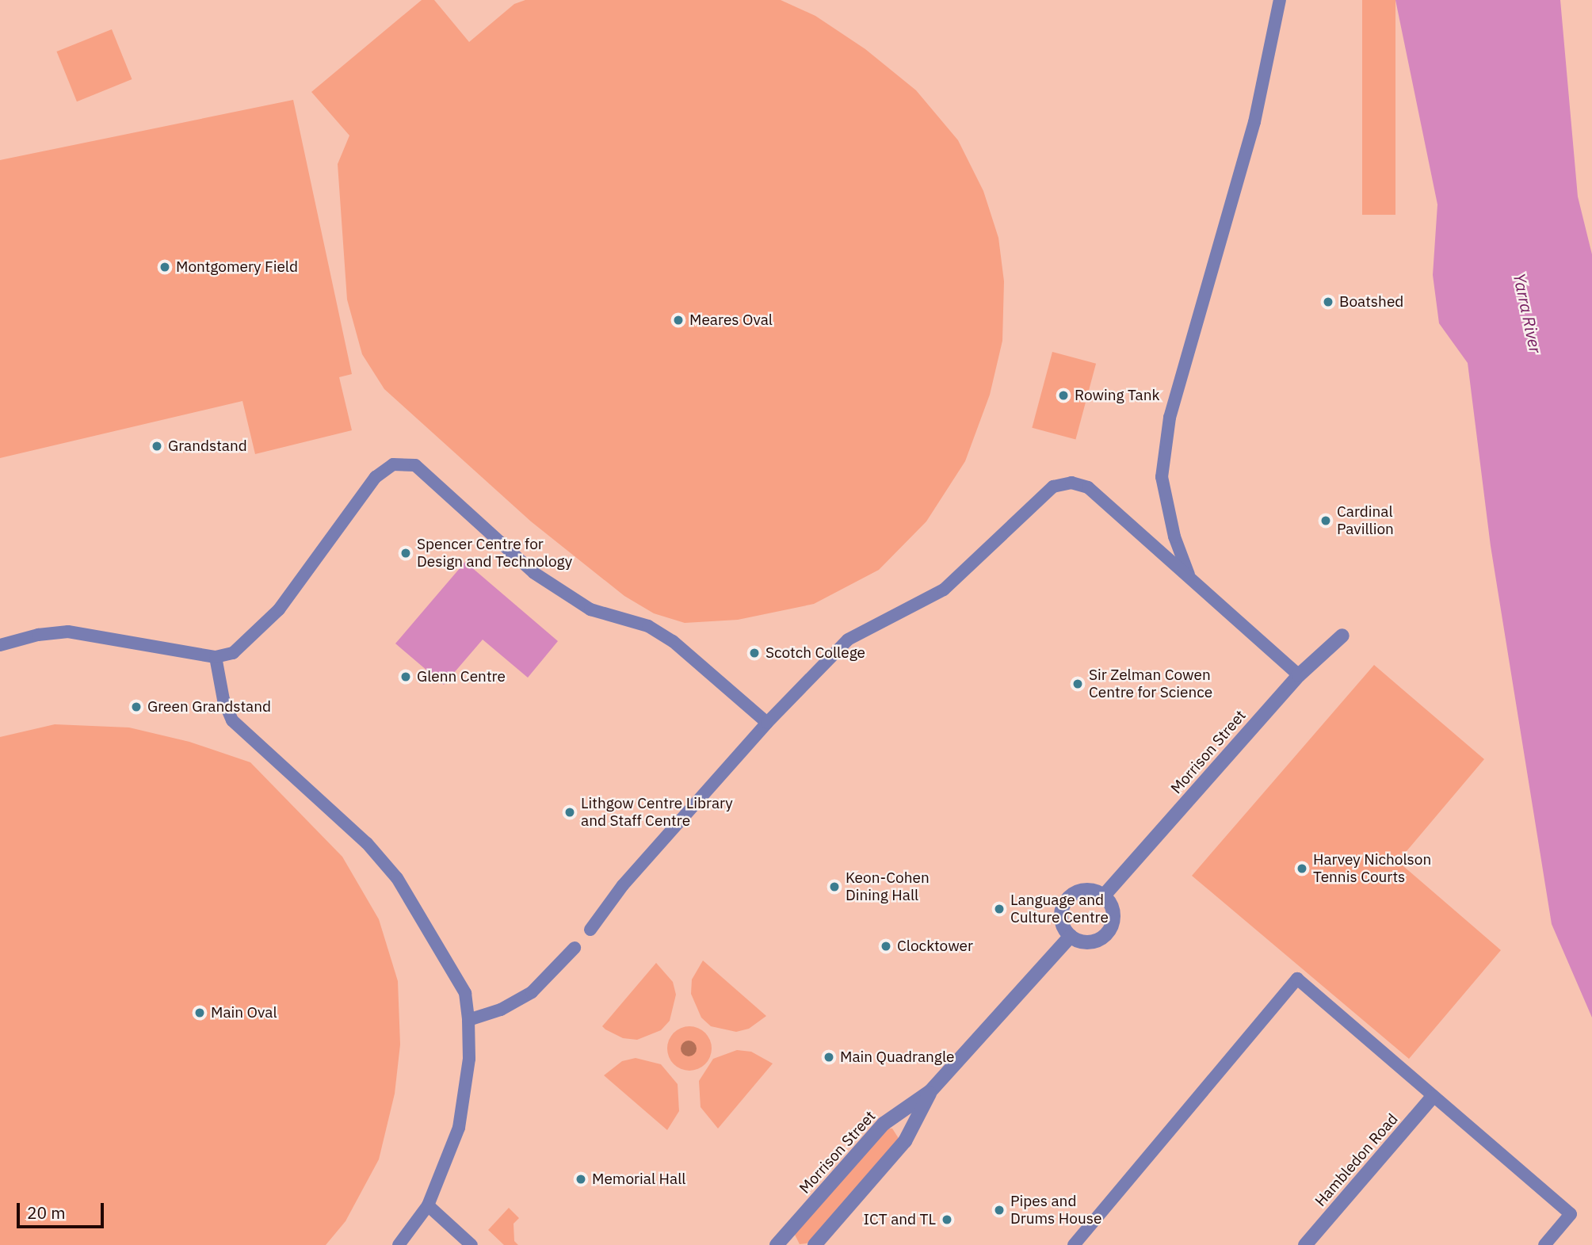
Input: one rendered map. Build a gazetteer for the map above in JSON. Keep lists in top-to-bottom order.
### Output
{
  "streets": {
    "street": ["Morrison Street", "Hambledon Road"]
  },
  "water": ["Yarra River"],
  "places": [
    "Montgomery Field",
    "Boatshed",
    "Meares Oval",
    "Rowing Tank",
    "Grandstand",
    "Cardinal Pavillion",
    "Spencer Centre for Design and Technology",
    "Scotch College",
    "Glenn Centre",
    "Sir Zelman Cowen Centre for Science",
    "Green Grandstand",
    "Lithgow Centre Library and Staff Centre",
    "Harvey Nicholson Tennis Courts",
    "Keon-Cohen Dining Hall",
    "Language and Culture Centre",
    "Clocktower",
    "Main Oval",
    "Main Quadrangle",
    "Memorial Hall",
    "Pipes and Drums House",
    "ICT and TL"
  ],
  "scale_bar": "20 m"
}
